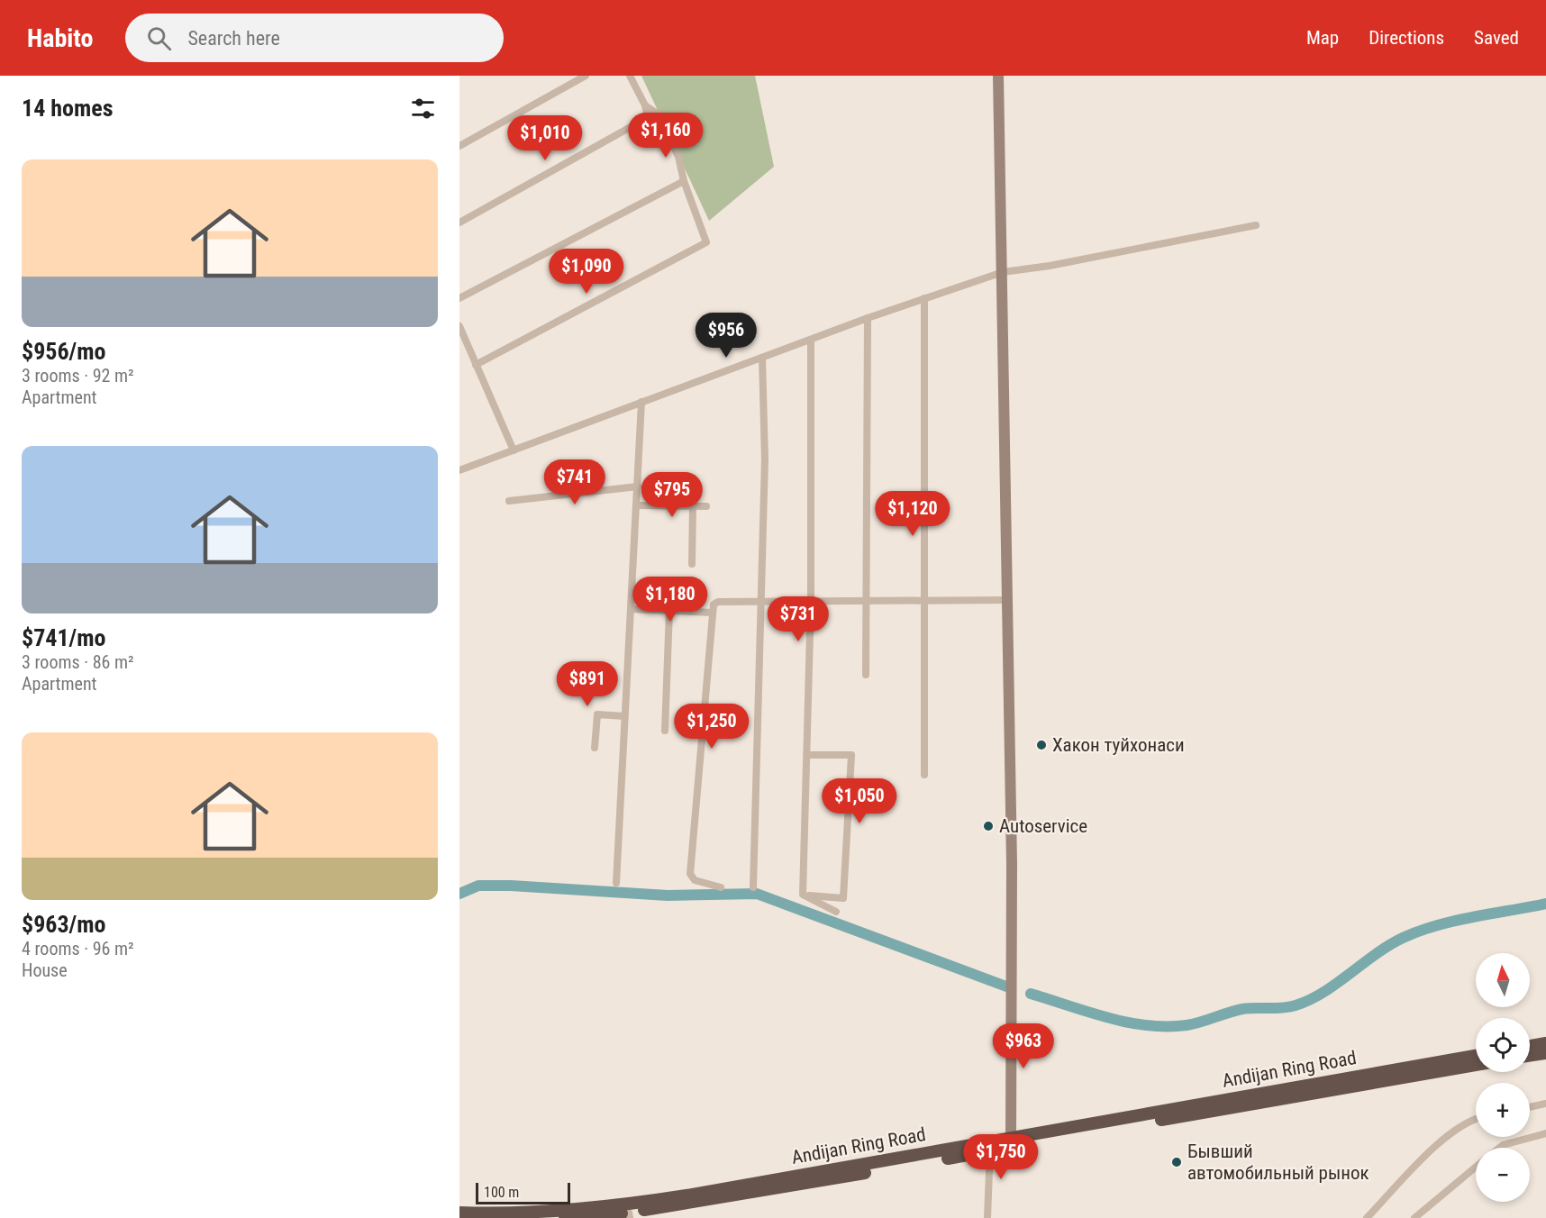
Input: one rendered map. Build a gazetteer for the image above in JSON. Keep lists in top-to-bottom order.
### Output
{
  "streets": {
    "highway": ["Andijan Ring Road"]
  },
  "places": ["Хакон туйхонаси", "Autoservice", "Бывший автомобильный рынок"],
  "scale_bar": "100 m",
  "north": "top",
  "page": {
    "header": "Habito",
    "search": "Search here",
    "nav": ["Map", "Directions", "Saved"],
    "heading": "14 homes",
    "price": [
      "$1,160",
      "$1,010",
      "$1,090",
      "$956",
      "$741",
      "$795",
      "$1,120",
      "$1,180",
      "$731",
      "$891",
      "$1,250",
      "$1,050",
      "$963",
      "$1,750"
    ],
    "list": [
      {
        "name": "$956/mo",
        "note": "3 rooms · 92 m² · Apartment"
      },
      {
        "name": "$741/mo",
        "note": "3 rooms · 86 m² · Apartment"
      },
      {
        "name": "$963/mo",
        "note": "4 rooms · 96 m² · House"
      }
    ],
    "map_buttons": ["+", "−"],
    "scale": "100 m"
  }
}
